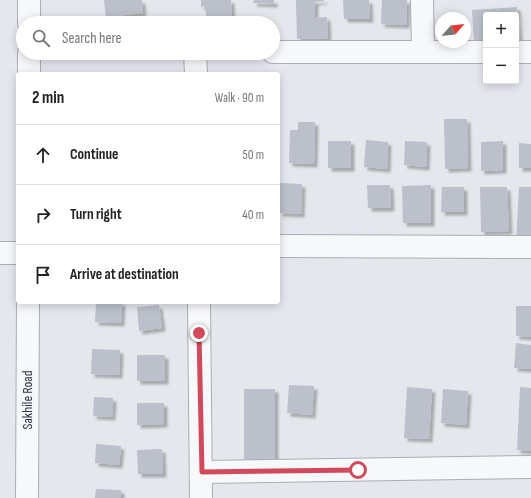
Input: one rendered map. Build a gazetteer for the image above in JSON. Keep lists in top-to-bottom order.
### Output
{
  "streets": {
    "street": ["Sakhile Road"]
  },
  "north": "top right",
  "page": {
    "map_buttons": ["+", "−"],
    "search": "Search here",
    "heading": ["2 min", "Walk · 90 m"],
    "list": [
      ["Continue", "50 m"],
      ["Turn right", "40 m"],
      "Arrive at destination"
    ]
  }
}
